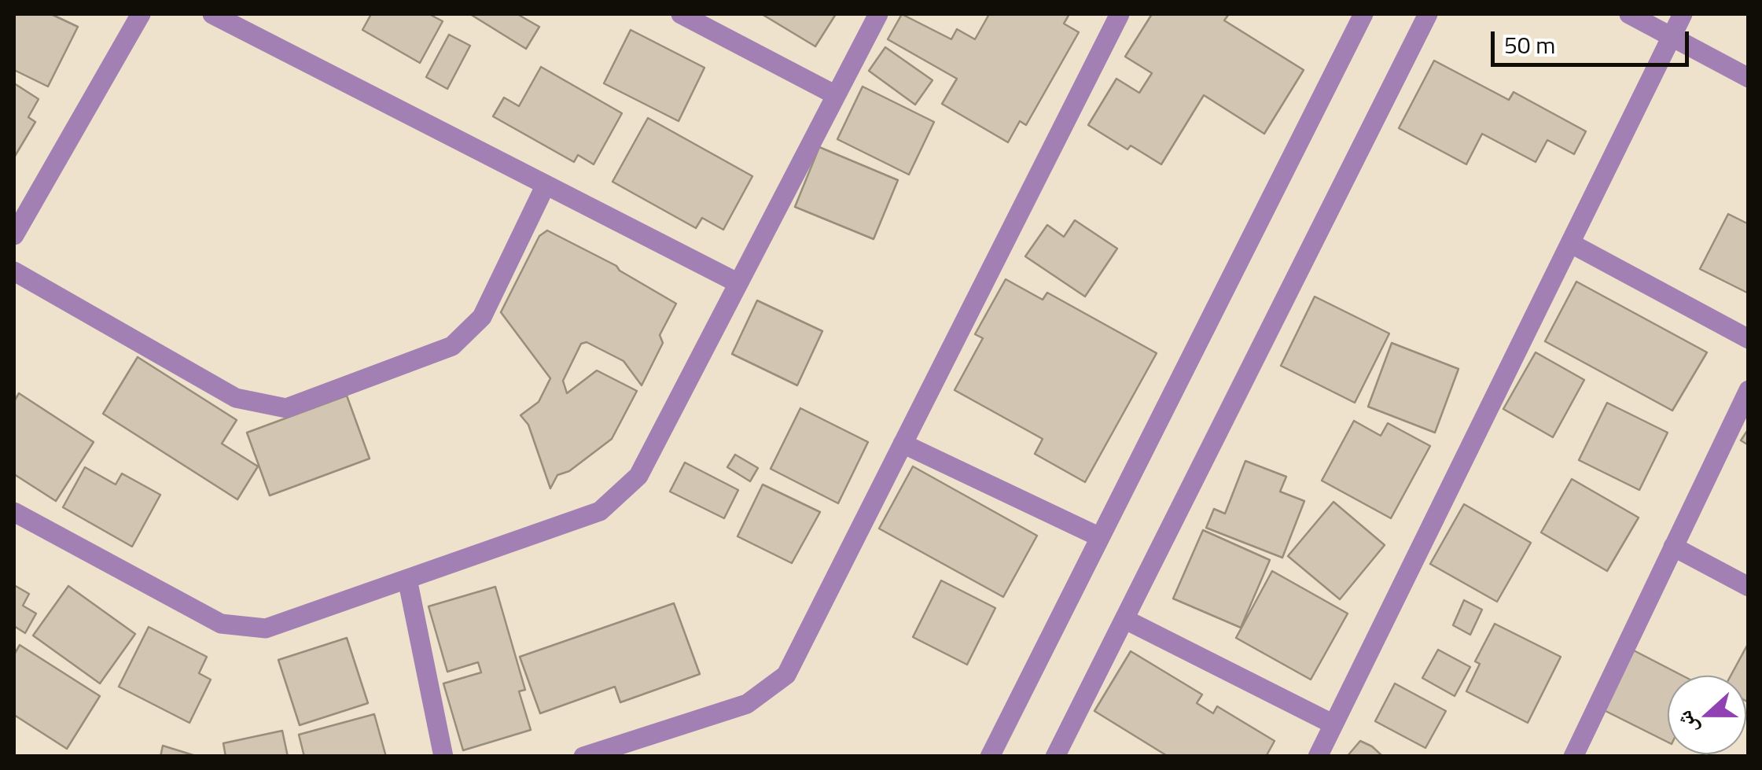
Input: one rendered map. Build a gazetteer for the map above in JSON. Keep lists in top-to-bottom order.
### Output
{
  "scale_bar": "50 m",
  "north": "left"
}
